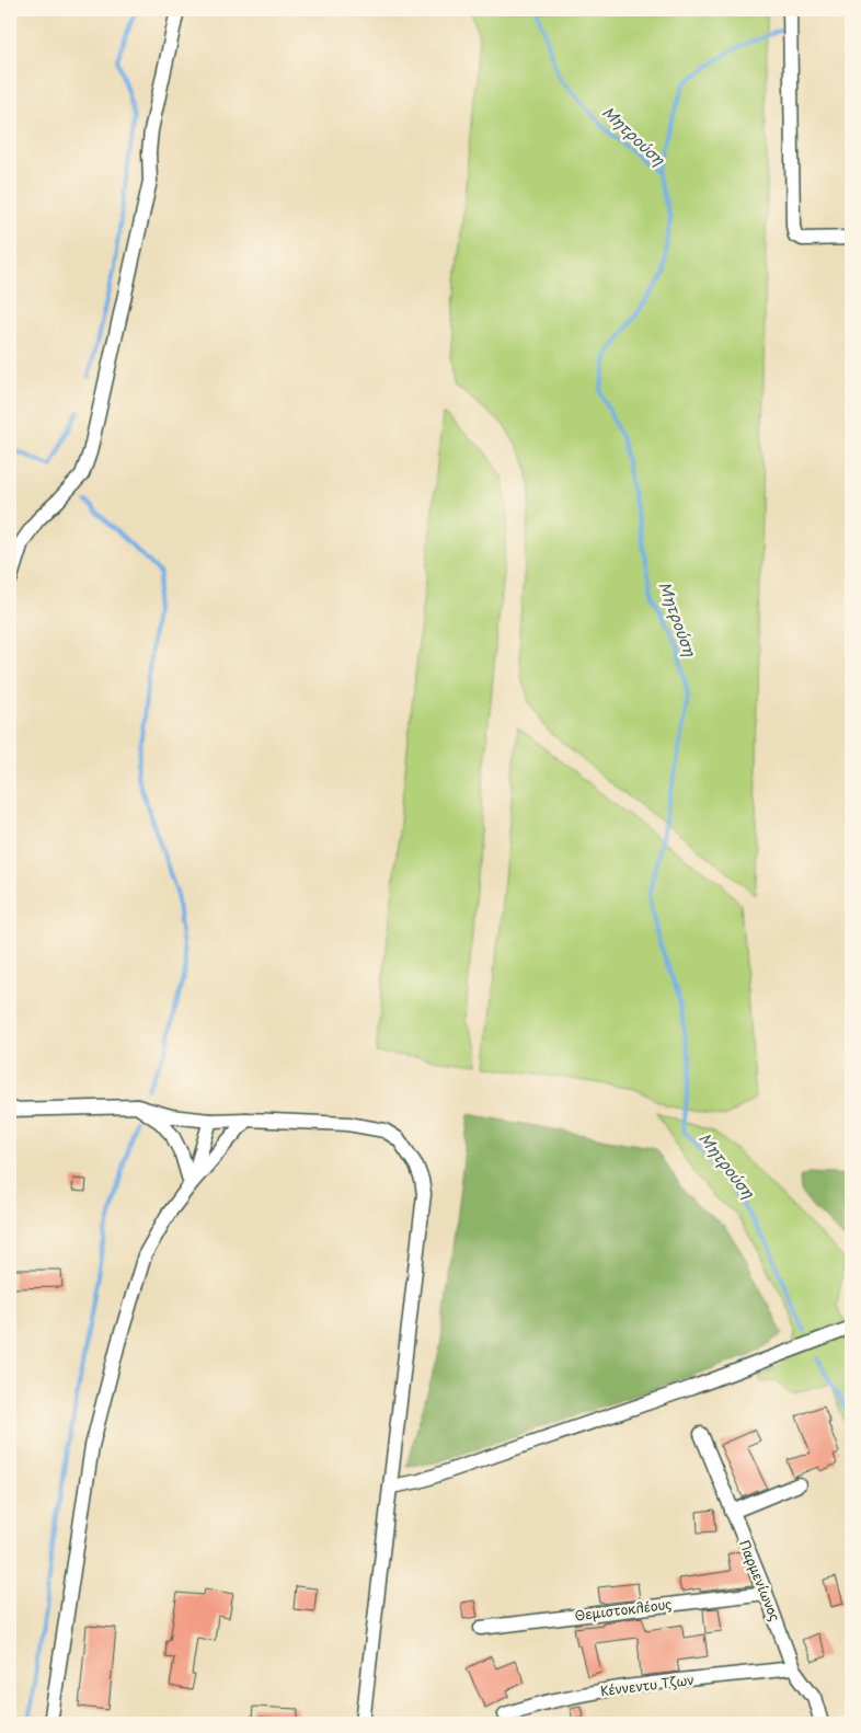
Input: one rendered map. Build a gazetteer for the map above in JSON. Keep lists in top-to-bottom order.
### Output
{
  "streets": {
    "street": ["Παρμενίωνος", "Θεμιστοκλέους", "Κέννεντυ Τζων"]
  },
  "crossings": [
    ["Παρμενίωνος", "Θεμιστοκλέους"],
    ["Παρμενίωνος", "Κέννεντυ Τζων"]
  ],
  "water": ["Μητρούση"]
}
